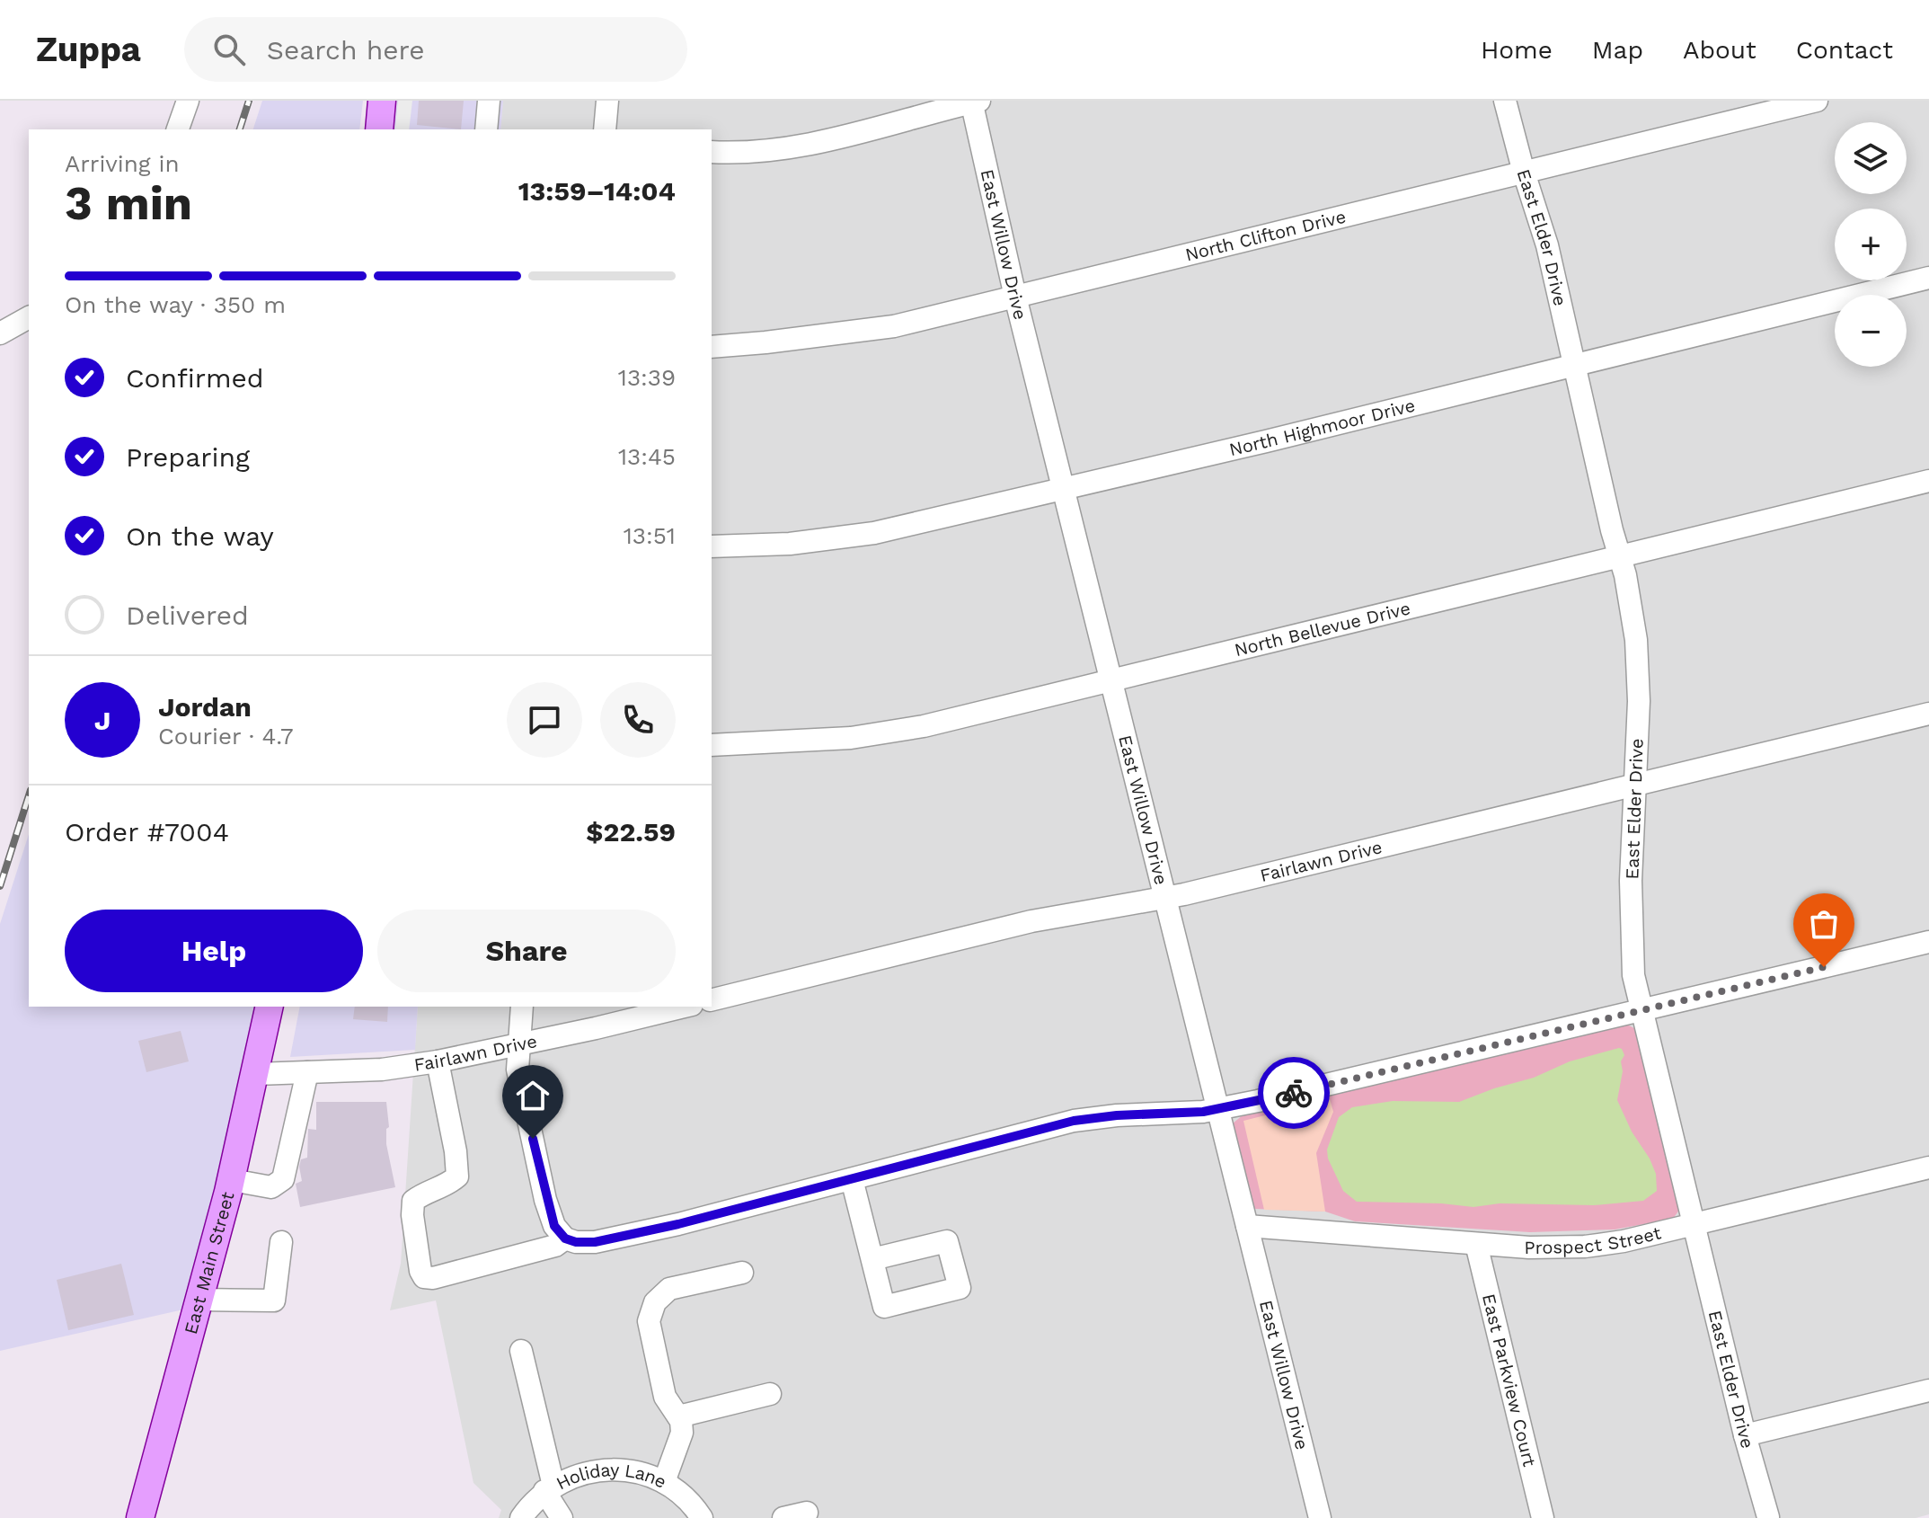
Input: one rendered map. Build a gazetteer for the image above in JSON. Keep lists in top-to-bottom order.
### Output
{
  "streets": {
    "main road": ["East Main Street"],
    "street": [
      "North Clifton Drive",
      "East Elder Drive",
      "East Willow Drive",
      "North Highmoor Drive",
      "North Bellevue Drive",
      "Fairlawn Drive",
      "Prospect Street",
      "East Parkview Court",
      "Holiday Lane"
    ]
  },
  "crossings": [
    ["North Clifton Drive", "East Elder Drive"],
    ["North Clifton Drive", "East Willow Drive"],
    ["East Elder Drive", "North Highmoor Drive"],
    ["East Elder Drive", "North Bellevue Drive"],
    ["East Elder Drive", "Fairlawn Drive"],
    ["East Elder Drive", "Prospect Street"],
    ["East Willow Drive", "North Highmoor Drive"],
    ["East Willow Drive", "North Bellevue Drive"],
    ["East Willow Drive", "Fairlawn Drive"],
    ["East Willow Drive", "Prospect Street"],
    ["Fairlawn Drive", "East Main Street"],
    ["Prospect Street", "East Parkview Court"]
  ],
  "page": {
    "header": "Zuppa",
    "search": "Search here",
    "nav": [
      "Home",
      "Map",
      "About",
      "Contact"
    ],
    "map_buttons": ["+", "−"],
    "heading": ["3 min", "Arriving in", "13:59–14:04"],
    "panel": [
      "Jordan",
      "Courier · 4.7",
      "Order #7004",
      "$22.59"
    ],
    "bar": "On the way · 350 m",
    "list": [
      ["Confirmed", "13:39"],
      ["Preparing", "13:45"],
      ["On the way", "13:51"],
      "Delivered"
    ],
    "round": "J",
    "buttons": ["Help", "Share"]
  }
}
